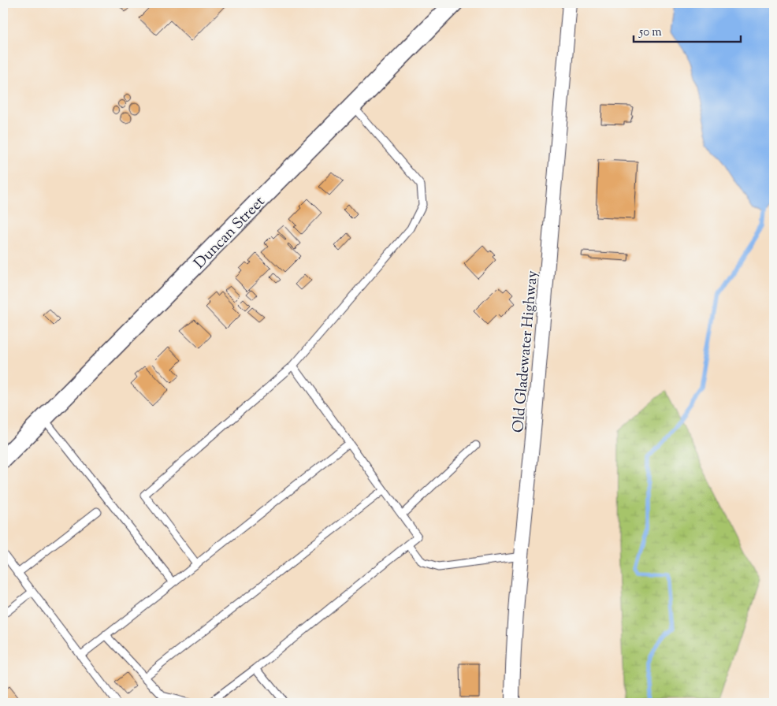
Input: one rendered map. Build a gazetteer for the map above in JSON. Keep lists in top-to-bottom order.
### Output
{
  "streets": {
    "street": ["Duncan Street", "Old Gladewater Highway"]
  },
  "scale_bar": "50 m"
}
